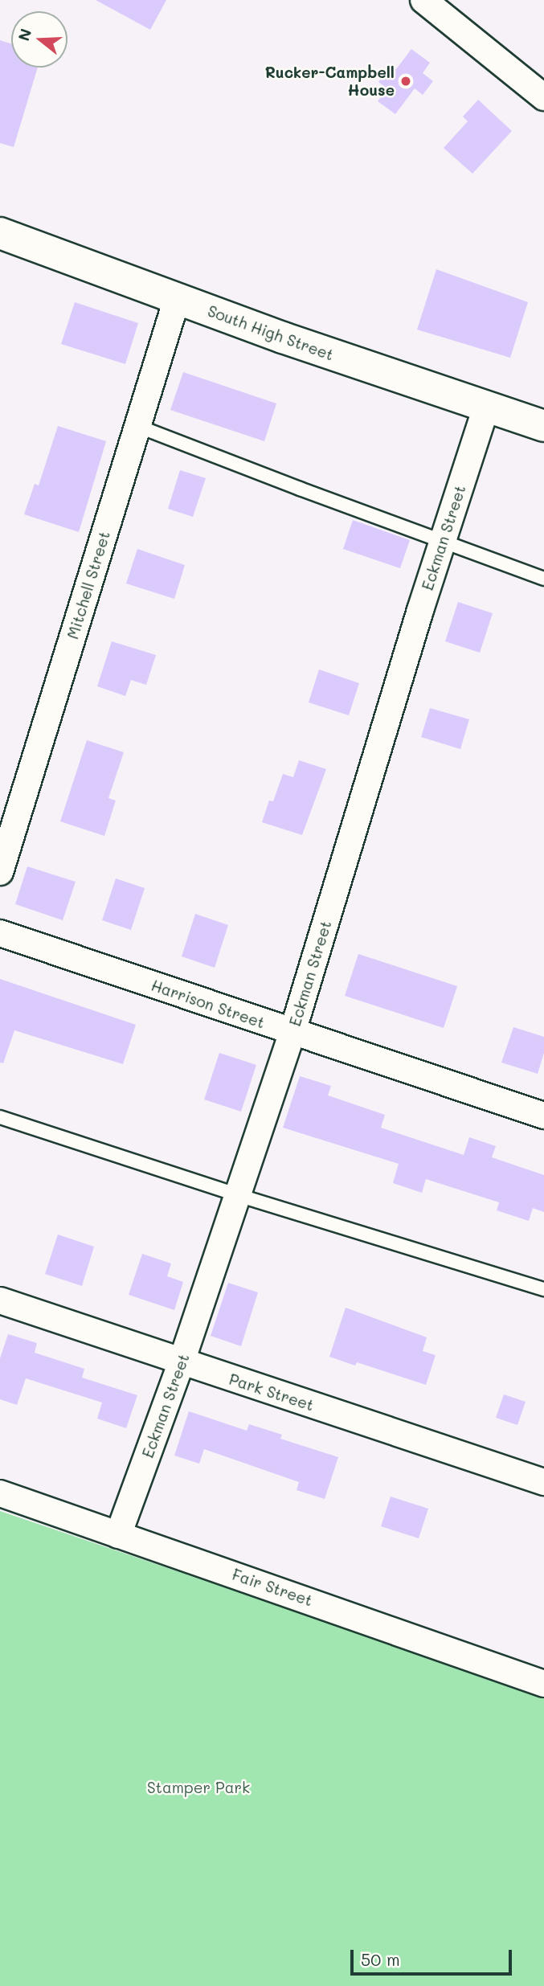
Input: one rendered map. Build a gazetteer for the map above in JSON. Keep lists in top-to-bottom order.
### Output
{
  "streets": {
    "main road": ["South High Street"],
    "street": [
      "Eckman Street",
      "Mitchell Street",
      "Harrison Street",
      "Park Street",
      "Fair Street"
    ]
  },
  "crossings": [
    ["South High Street", "Eckman Street"],
    ["South High Street", "Mitchell Street"],
    ["Eckman Street", "Harrison Street"],
    ["Eckman Street", "Park Street"],
    ["Eckman Street", "Fair Street"]
  ],
  "parks": ["Stamper Park"],
  "places": ["Rucker-Campbell House"],
  "scale_bar": "50 m",
  "north": "left"
}
